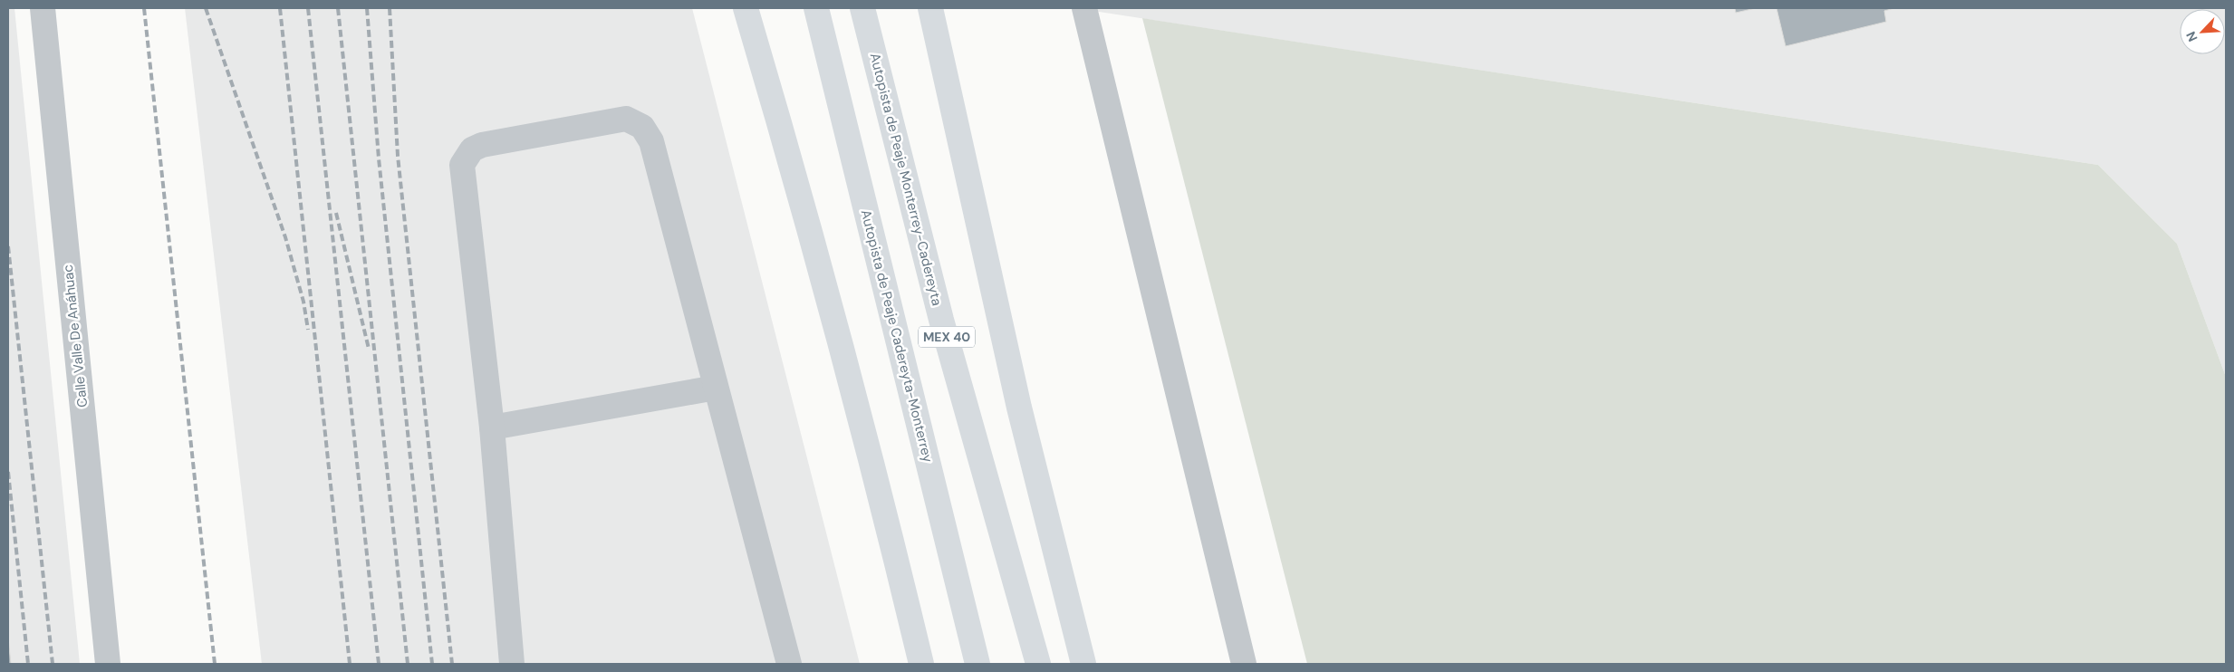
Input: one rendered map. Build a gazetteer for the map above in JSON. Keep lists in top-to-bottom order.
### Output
{
  "streets": {
    "highway": ["Autopista de Peaje Monterrey-Cadereyta", "Autopista de Peaje Cadereyta-Monterrey", "MEX 40"],
    "street": ["Calle Valle De Anáhuac"]
  },
  "north": "bottom left"
}
